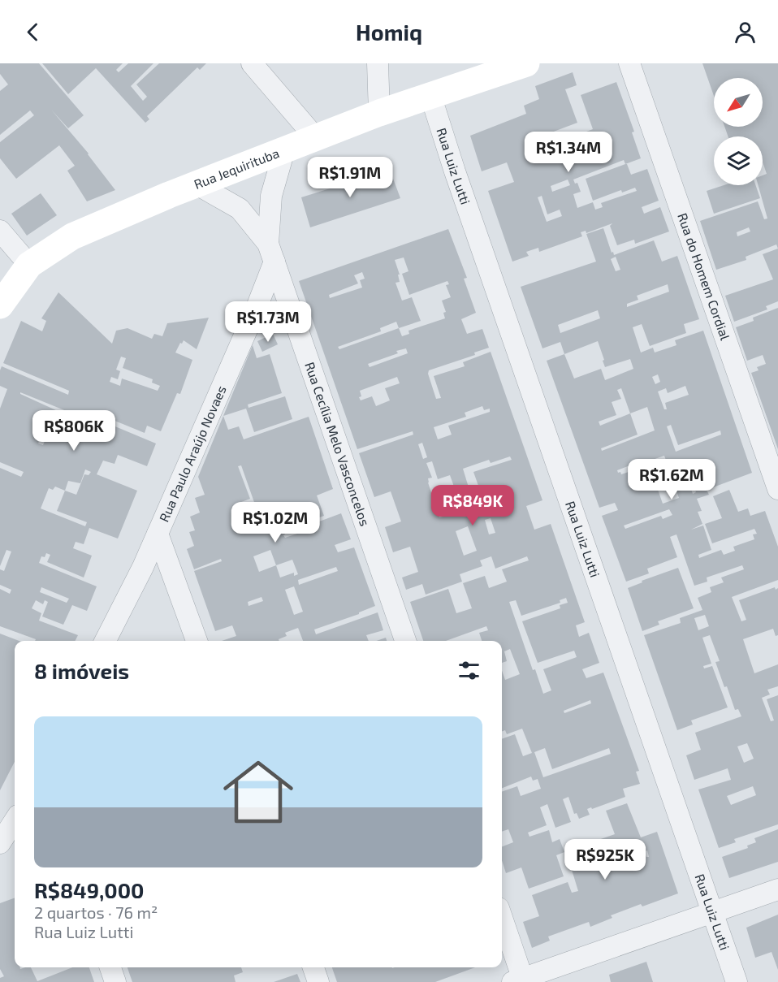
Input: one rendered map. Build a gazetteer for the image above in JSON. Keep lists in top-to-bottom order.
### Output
{
  "streets": {
    "street": [
      "Rua Luiz Lutti",
      "Rua Jequirituba",
      "Rua do Homem Cordial",
      "Rua Cecília Melo Vasconcelos",
      "Rua Paulo Araújo Novaes"
    ]
  },
  "crossings": [
    ["Rua Luiz Lutti", "Rua Jequirituba"],
    ["Rua Jequirituba", "Rua Cecília Melo Vasconcelos"],
    ["Rua Cecília Melo Vasconcelos", "Rua Paulo Araújo Novaes"]
  ],
  "north": "bottom left",
  "page": {
    "header": "Homiq",
    "price": [
      "R$1.34M",
      "R$1.91M",
      "R$1.73M",
      "R$806K",
      "R$1.62M",
      "R$849K",
      "R$1.02M",
      "R$925K"
    ],
    "heading": "8 imóveis",
    "list": [
      {
        "name": "R$849,000",
        "note": "2 quartos · 76 m² · Rua Luiz Lutti"
      }
    ]
  }
}
